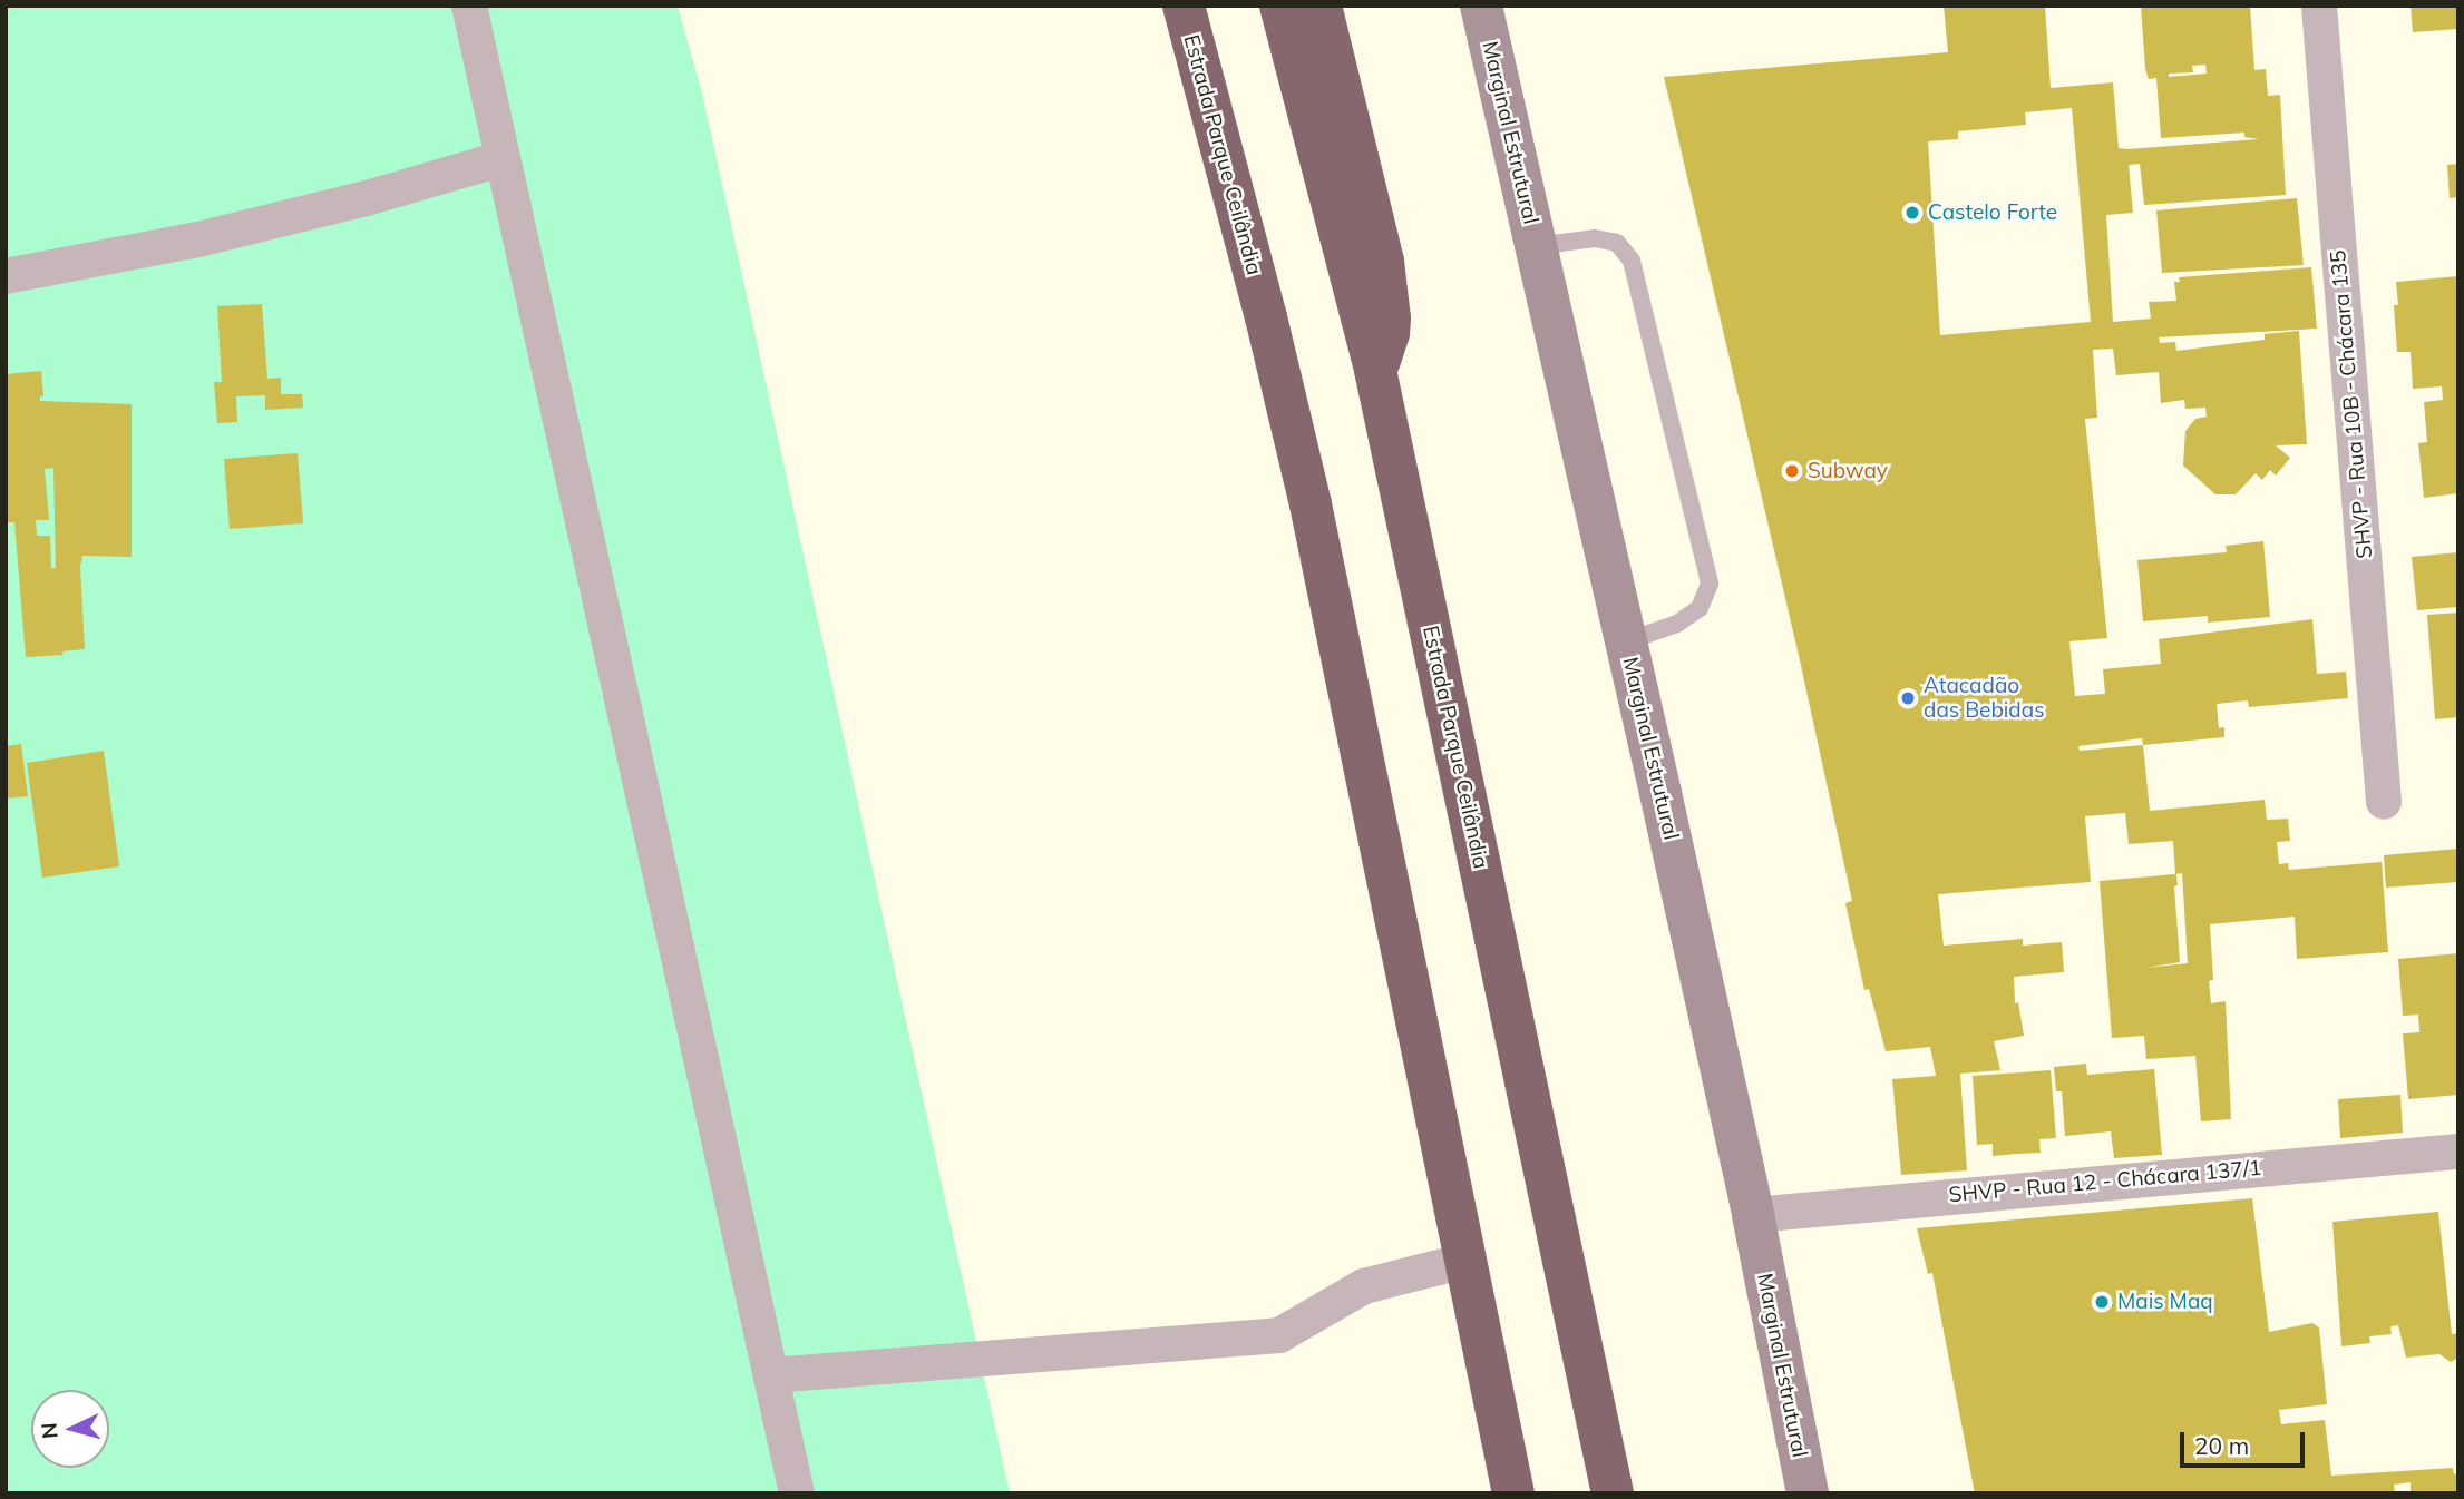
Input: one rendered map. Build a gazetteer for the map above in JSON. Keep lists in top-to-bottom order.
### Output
{
  "streets": {
    "highway": ["Estrada Parque Ceilândia"],
    "street": ["Marginal Estrutural", "SHVP - Rua 10B - Chácara 135", "SHVP - Rua 12 - Chácara 137/1"]
  },
  "crossings": [
    ["Marginal Estrutural", "SHVP - Rua 12 - Chácara 137/1"]
  ],
  "places": [
    "Castelo Forte",
    "Subway",
    "Atacadão das Bebidas",
    "Mais Maq"
  ],
  "scale_bar": "20 m",
  "north": "left"
}
